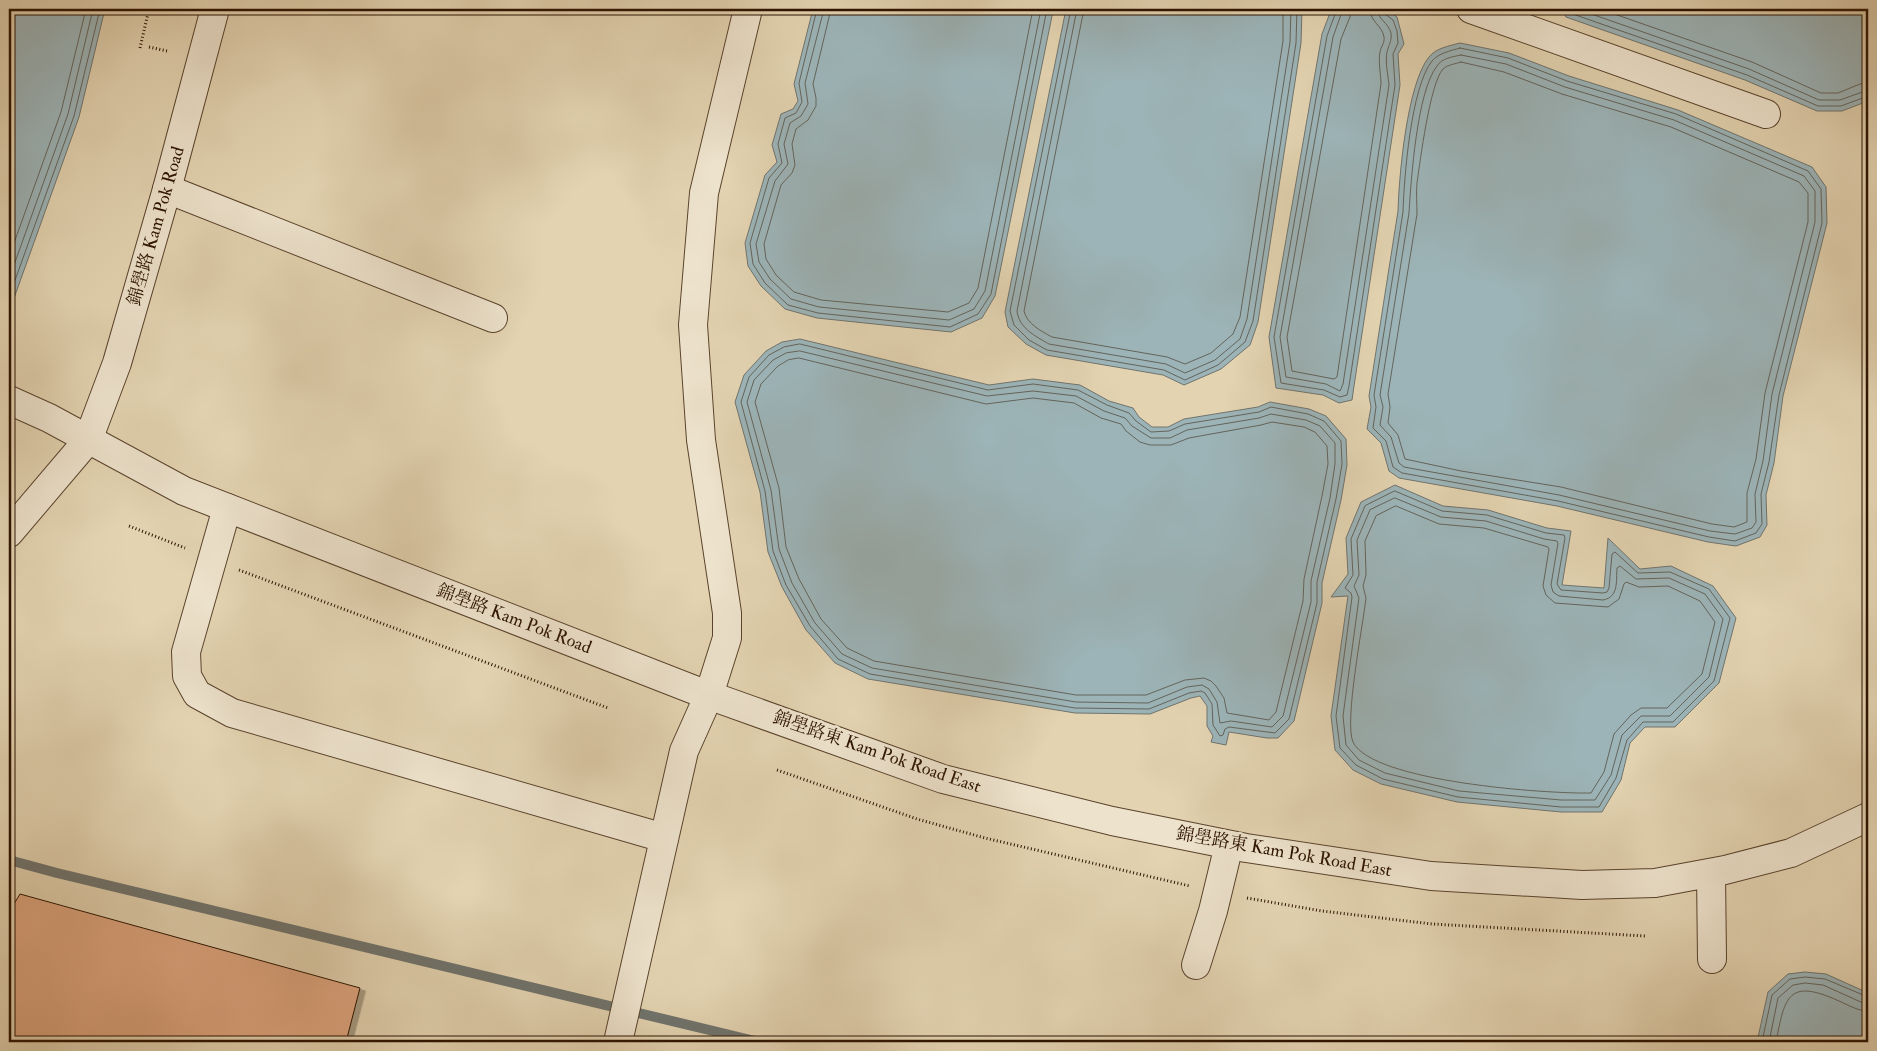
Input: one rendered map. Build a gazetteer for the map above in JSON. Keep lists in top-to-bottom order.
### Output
{
  "streets": {
    "street": ["錦壆路 Kam Pok Road", "錦壆路東 Kam Pok Road East"]
  },
  "crossings": [
    ["錦壆路 Kam Pok Road", "錦壆路東 Kam Pok Road East"]
  ]
}
